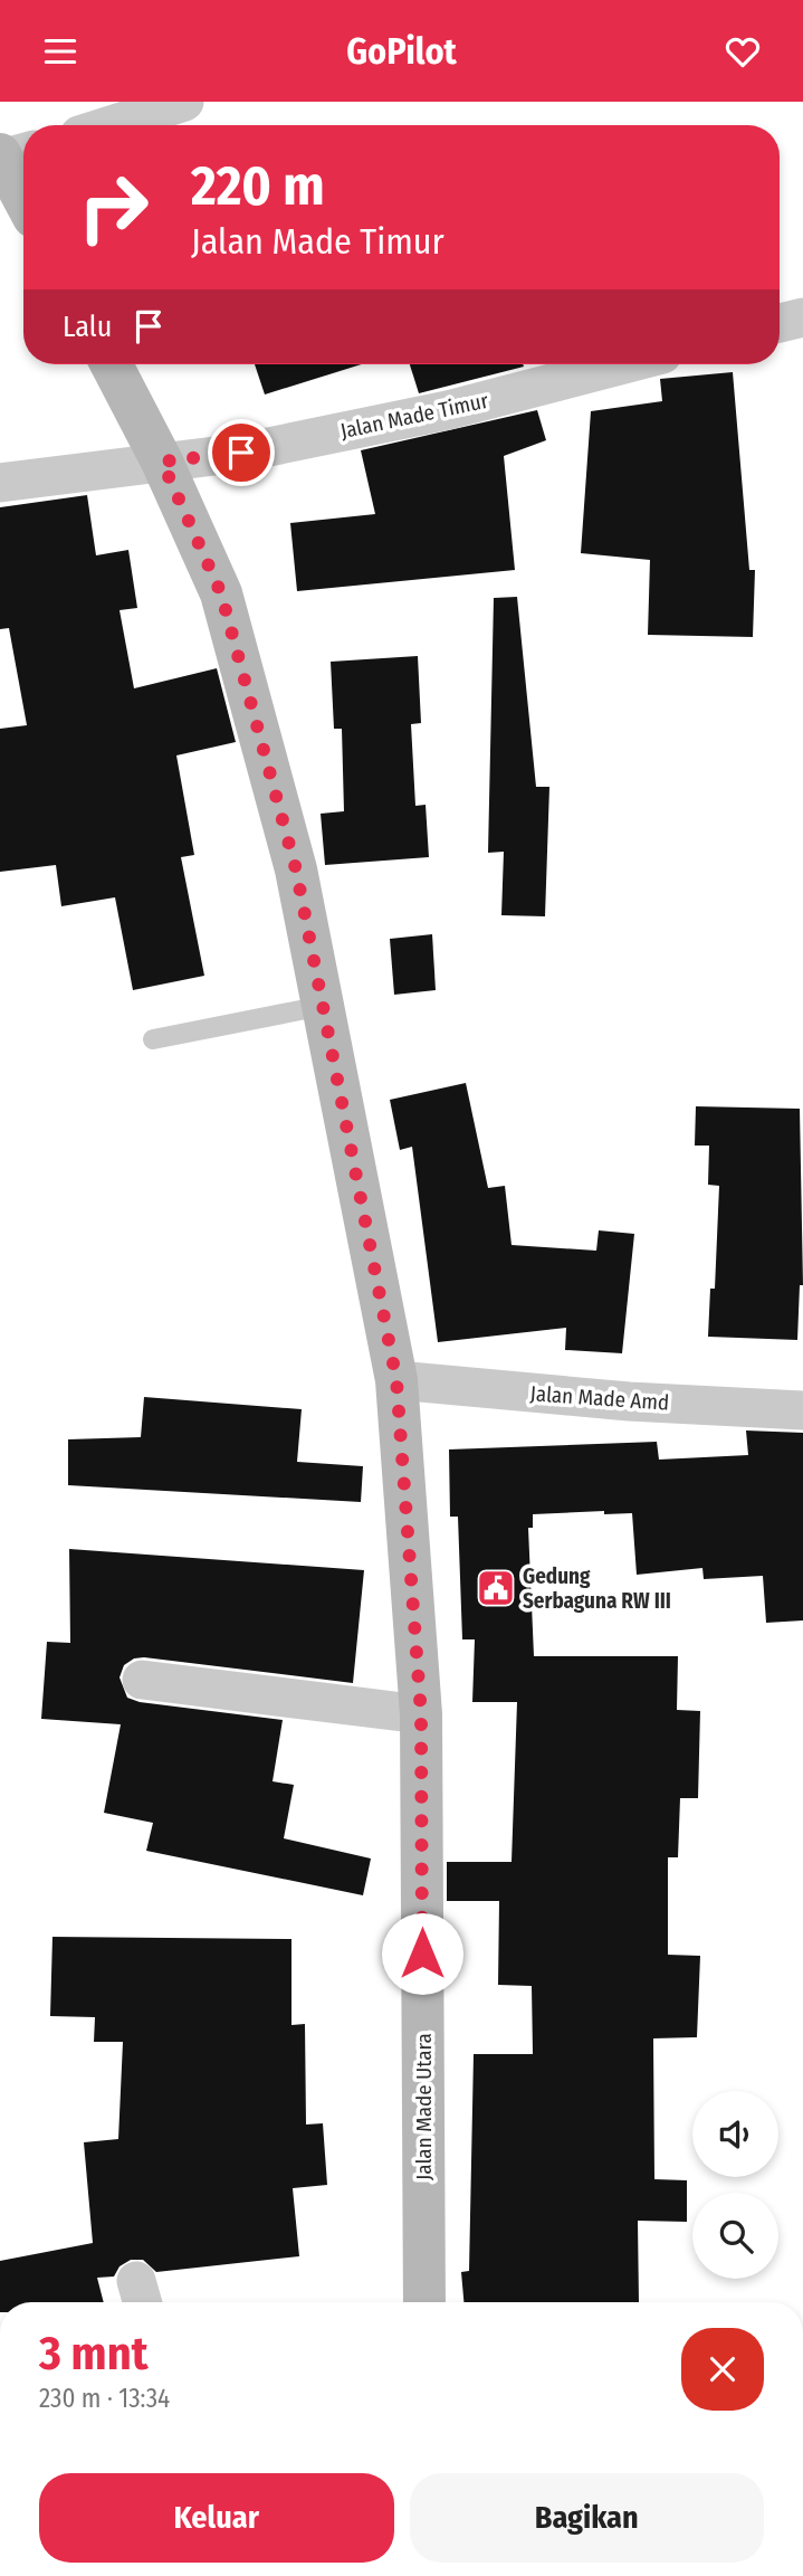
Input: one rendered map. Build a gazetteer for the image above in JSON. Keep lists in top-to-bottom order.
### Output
{
  "streets": {
    "street": ["Jalan Made Timur", "Jalan Made Amd", "Jalan Made Utara"]
  },
  "crossings": [
    ["Jalan Made Timur", "Jalan Made Utara"],
    ["Jalan Made Amd", "Jalan Made Utara"]
  ],
  "places": {
    "public building": ["Gedung Serbaguna RW III"]
  },
  "page": {
    "header": "GoPilot",
    "turn": ["220 m", "Jalan Made Timur"],
    "then": "Lalu",
    "heading": ["3 mnt", "230 m · 13:34"],
    "buttons": ["Keluar", "Bagikan"]
  }
}
